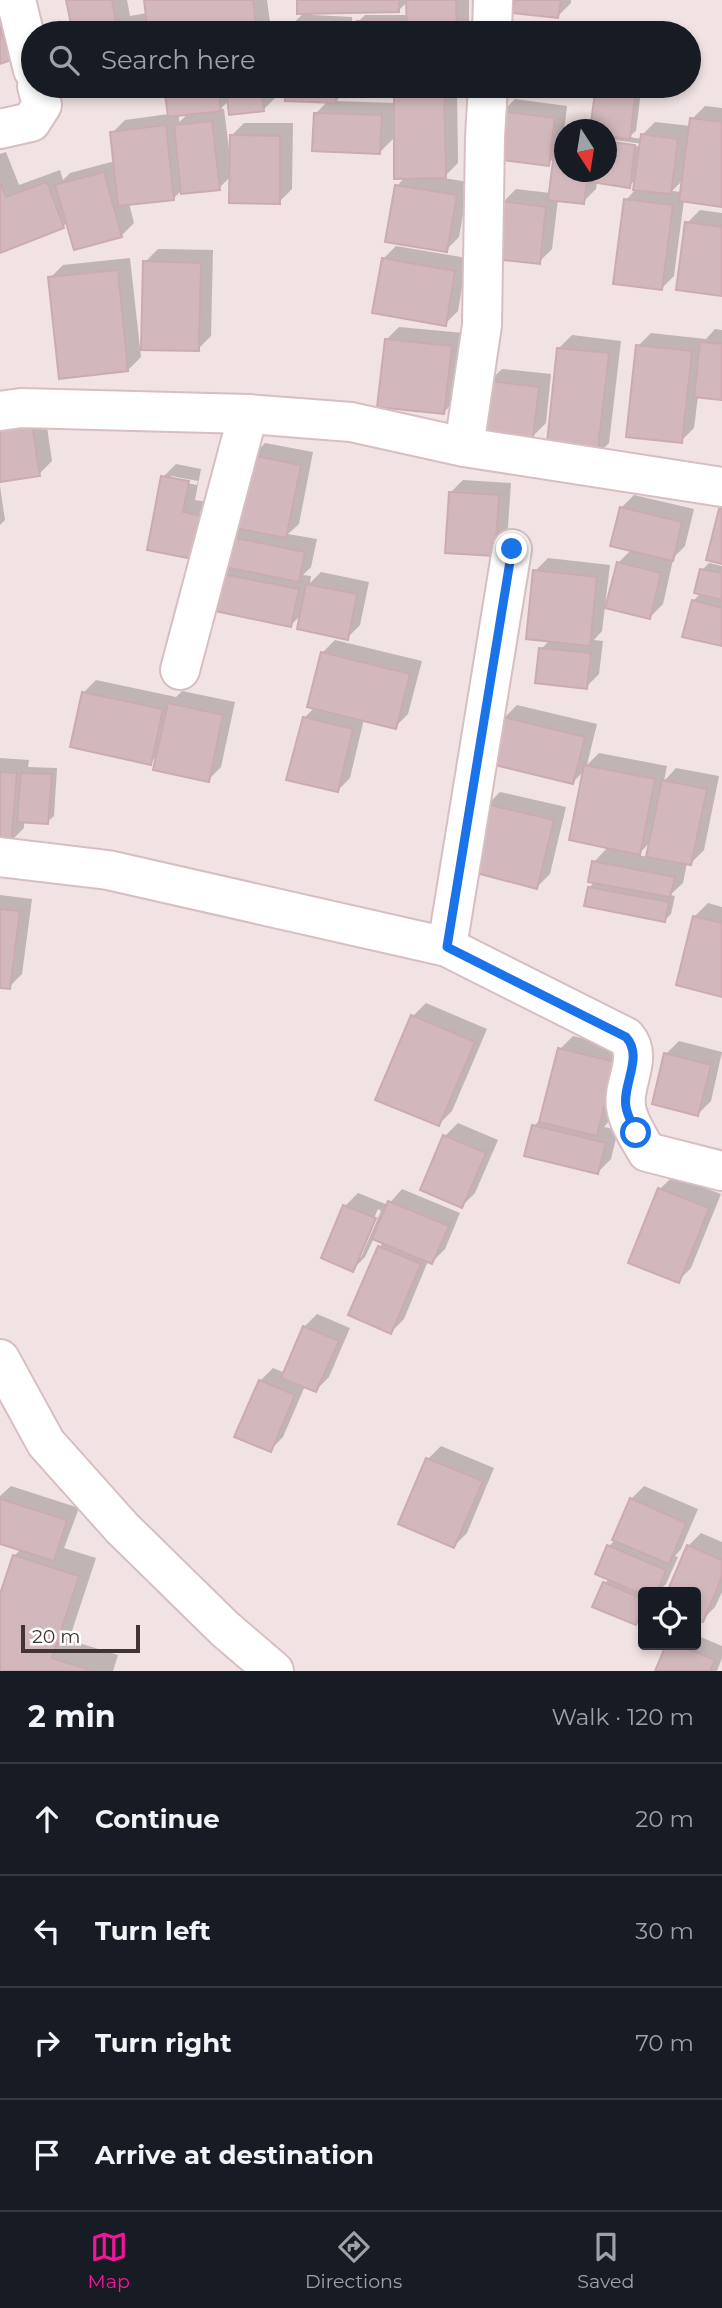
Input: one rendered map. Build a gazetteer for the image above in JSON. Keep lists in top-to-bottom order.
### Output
{
  "scale_bar": "20 m",
  "north": "bottom",
  "page": {
    "search": "Search here",
    "scale": "20 m",
    "heading": ["2 min", "Walk · 120 m"],
    "list": [
      ["Continue", "20 m"],
      ["Turn left", "30 m"],
      ["Turn right", "70 m"],
      "Arrive at destination"
    ],
    "nav": ["Map", "Directions", "Saved"]
  }
}
